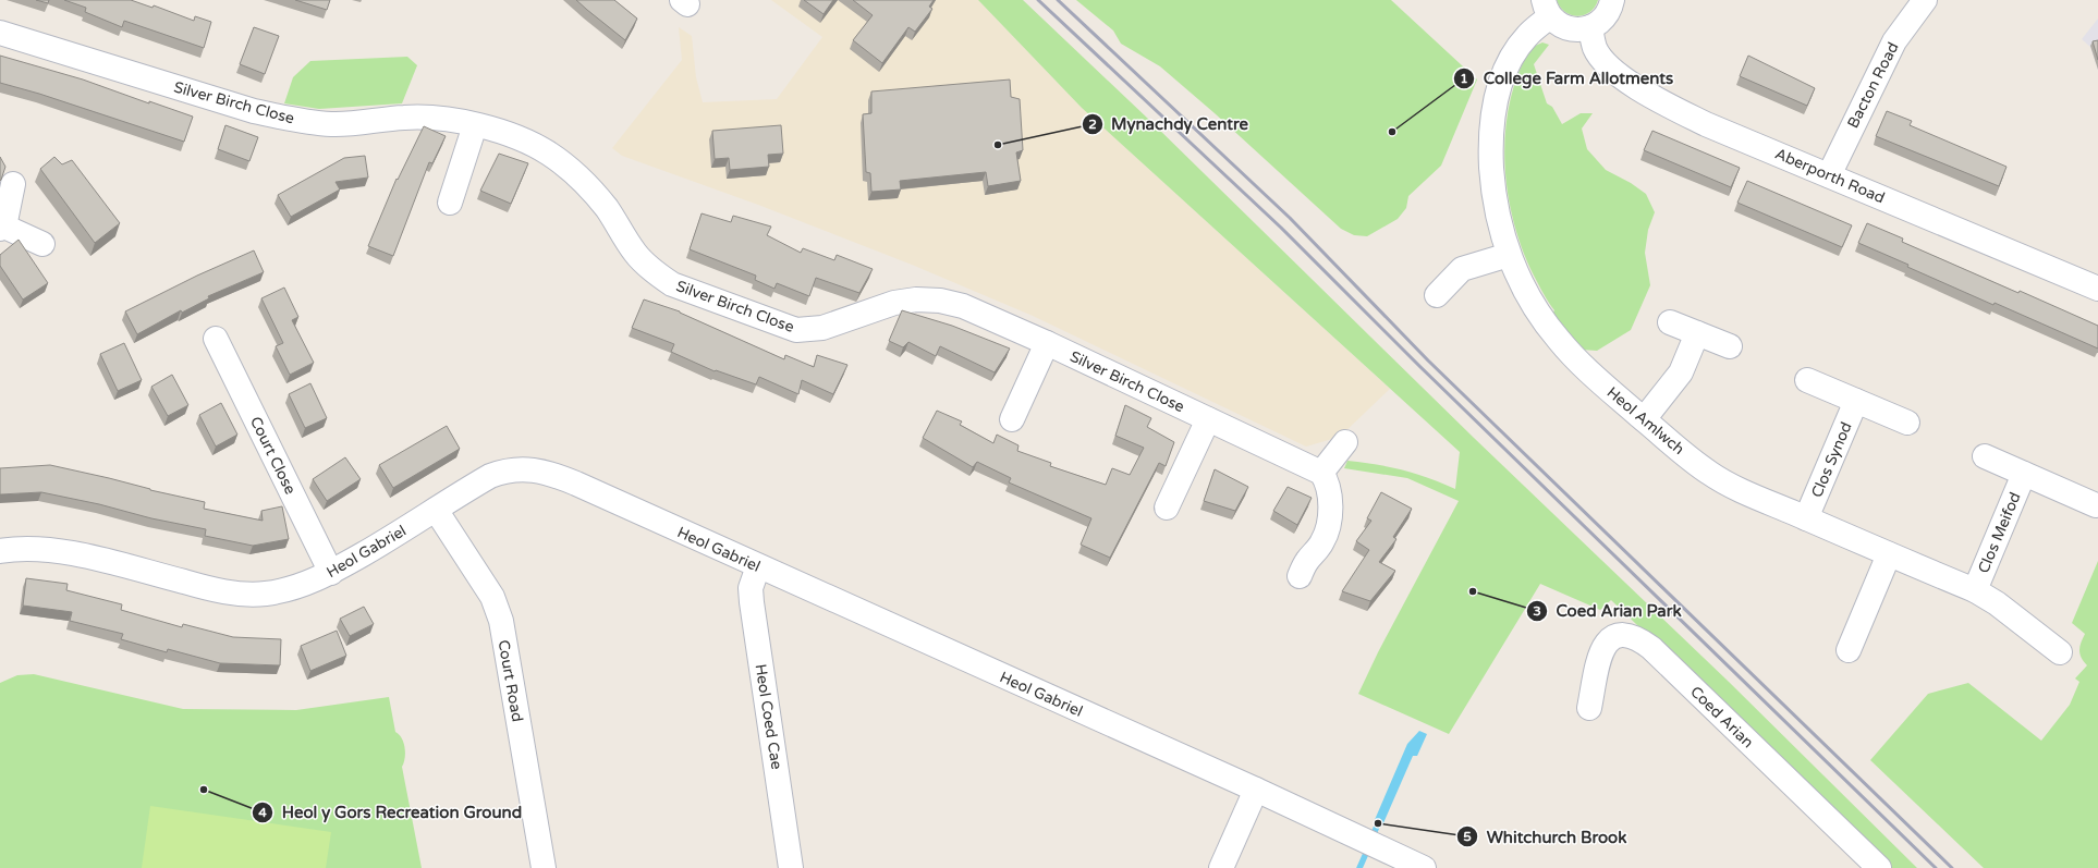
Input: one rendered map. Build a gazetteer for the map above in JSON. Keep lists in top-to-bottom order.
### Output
{
  "streets": {
    "street": [
      "Bacton Road",
      "Silver Birch Close",
      "Aberporth Road",
      "Heol Amlwch",
      "Court Close",
      "Clos Synod",
      "Clos Meifod",
      "Heol Gabriel",
      "Court Road",
      "Heol Coed Cae",
      "Coed Arian"
    ]
  },
  "crossings": [
    ["Bacton Road", "Aberporth Road"],
    ["Heol Amlwch", "Clos Synod"],
    ["Heol Amlwch", "Clos Meifod"],
    ["Court Close", "Heol Gabriel"],
    ["Heol Gabriel", "Court Road"],
    ["Heol Gabriel", "Heol Coed Cae"]
  ],
  "places": [
    "College Farm Allotments",
    "Mynachdy Centre",
    "Coed Arian Park",
    "Heol y Gors Recreation Ground",
    "Whitchurch Brook"
  ]
}
